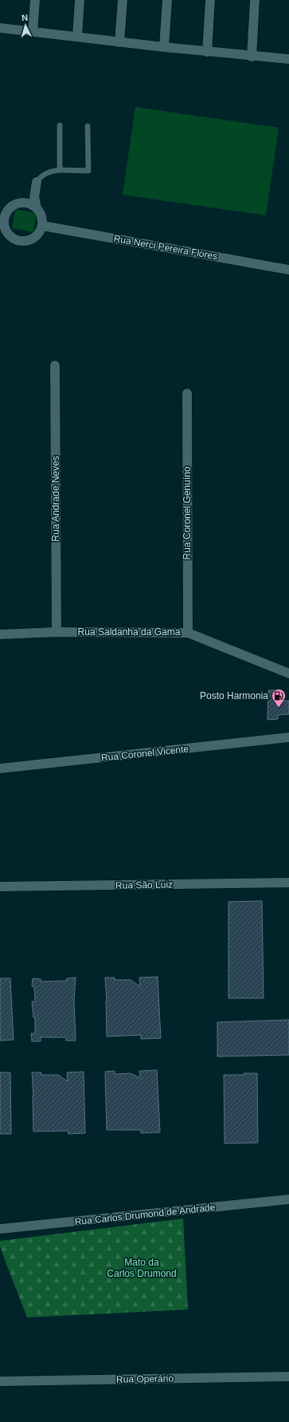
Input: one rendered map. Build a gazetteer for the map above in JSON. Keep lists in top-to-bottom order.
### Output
{
  "streets": {
    "street": [
      "Rua Nerci Pereira Flores",
      "Rua Andrade Neves",
      "Rua Coronel Genuíno",
      "Rua Saldanha da Gama",
      "Rua Coronel Vicente",
      "Rua São Luiz",
      "Rua Carlos Drumond de Andrade",
      "Rua Operário"
    ]
  },
  "crossings": [
    ["Rua Andrade Neves", "Rua Saldanha da Gama"],
    ["Rua Coronel Genuíno", "Rua Saldanha da Gama"]
  ],
  "parks": ["Mato da Carlos Drumond"],
  "places": {
    "fuel station": ["Posto Harmonia"]
  },
  "north": "top"
}
